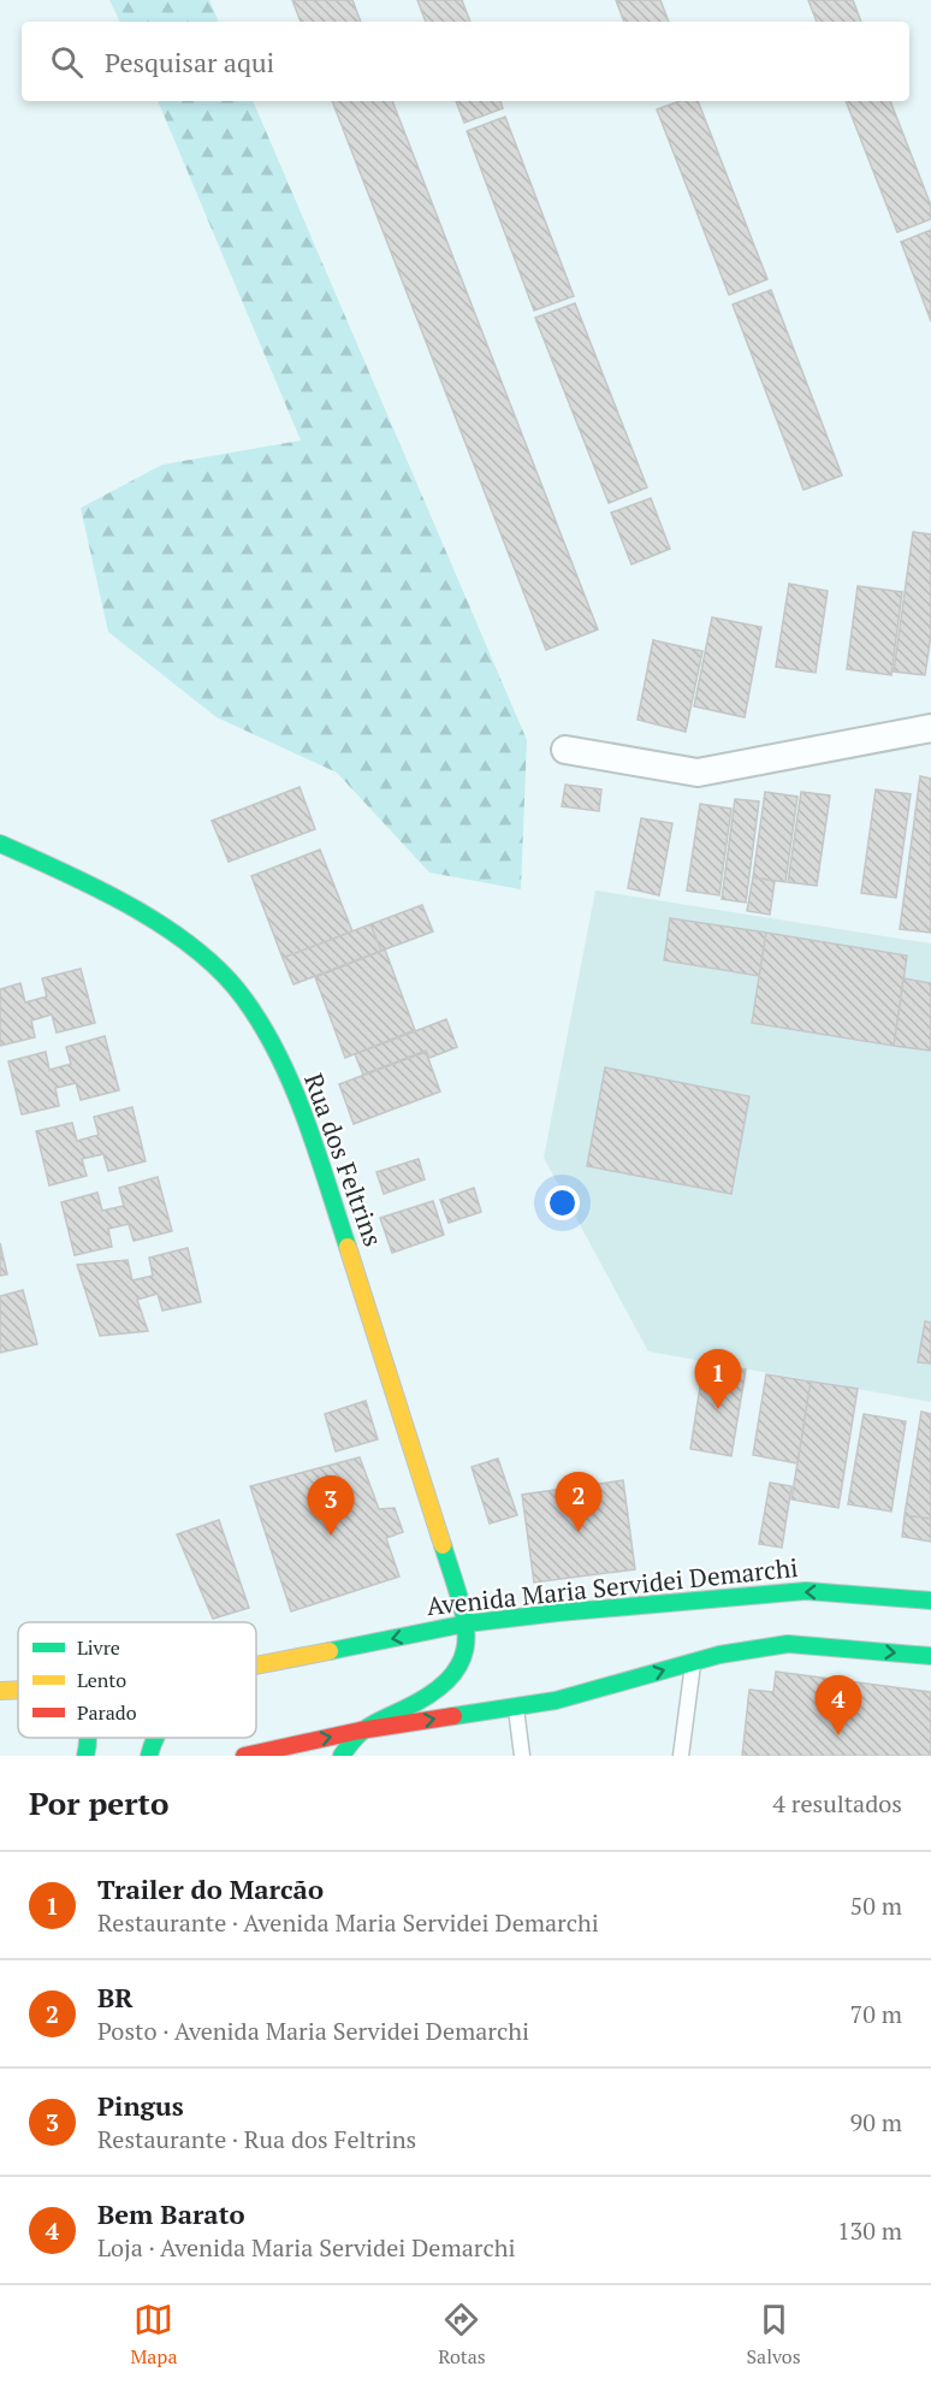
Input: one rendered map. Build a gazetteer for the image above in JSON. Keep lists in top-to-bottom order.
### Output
{
  "streets": {
    "main road": ["Rua dos Feltrins", "Avenida Maria Servidei Demarchi"]
  },
  "crossings": [
    ["Rua dos Feltrins", "Avenida Maria Servidei Demarchi"]
  ],
  "legend": ["Livre", "Lento", "Parado"],
  "page": {
    "search": "Pesquisar aqui",
    "pins": [
      "1",
      "2",
      "3",
      "4"
    ],
    "heading": ["Por perto", "4 resultados"],
    "list": [
      {
        "mark": "1",
        "name": "Trailer do Marcão",
        "note": "Restaurante · Avenida Maria Servidei Demarchi",
        "value": "50 m"
      },
      {
        "mark": "2",
        "name": "BR",
        "note": "Posto · Avenida Maria Servidei Demarchi",
        "value": "70 m"
      },
      {
        "mark": "3",
        "name": "Pingus",
        "note": "Restaurante · Rua dos Feltrins",
        "value": "90 m"
      },
      {
        "mark": "4",
        "name": "Bem Barato",
        "note": "Loja · Avenida Maria Servidei Demarchi",
        "value": "130 m"
      }
    ],
    "nav": ["Mapa", "Rotas", "Salvos"]
  }
}
